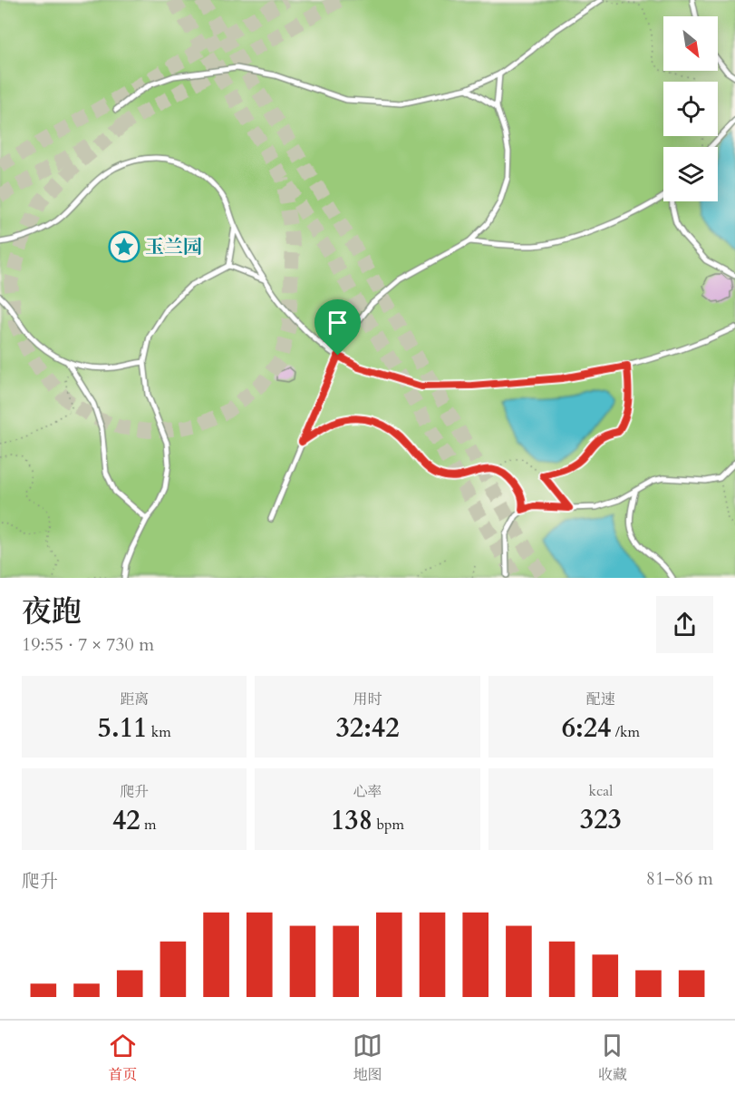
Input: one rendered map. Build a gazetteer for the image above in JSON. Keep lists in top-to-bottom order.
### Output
{
  "places": {
    "place": ["玉兰园"]
  },
  "north": "bottom right",
  "page": {
    "heading": ["夜跑", "19:55 · 7 × 730 m"],
    "stats": [
      ["距离", "5.11 km"],
      ["用时", "32:42"],
      ["配速", "6:24 /km"],
      ["爬升", "42 m"],
      ["心率", "138 bpm"],
      ["kcal", "323"]
    ],
    "chart": ["爬升", "81–86 m"],
    "tabs": ["首页", "地图", "收藏"]
  }
}
